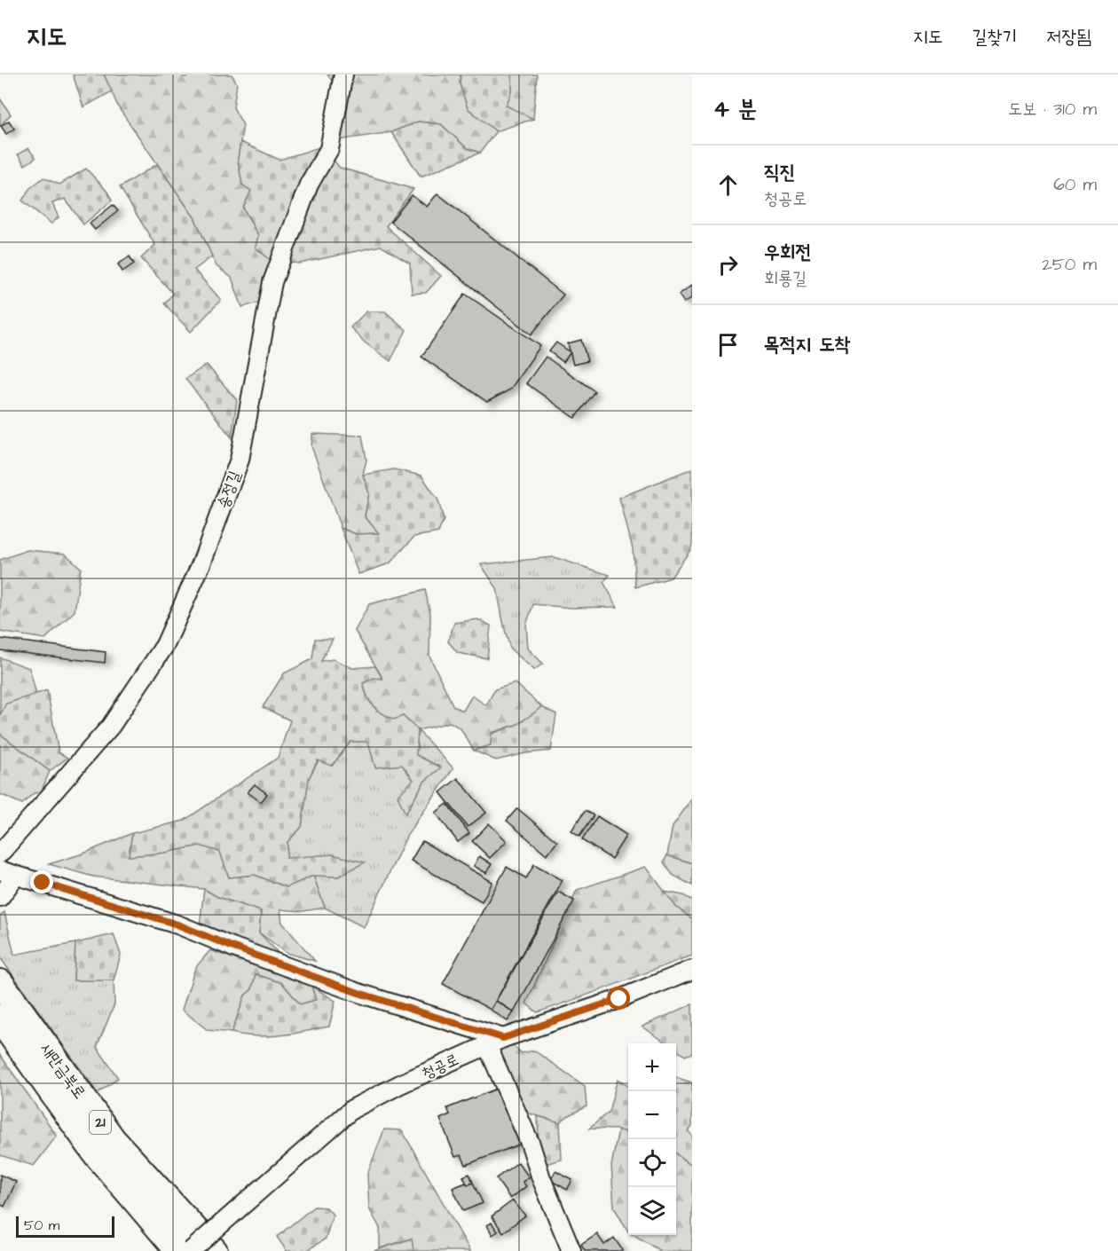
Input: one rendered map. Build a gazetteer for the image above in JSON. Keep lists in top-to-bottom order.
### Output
{
  "streets": {
    "highway": ["새만금북로", "21"],
    "street": ["송정길", "청공로"]
  },
  "scale_bar": "50 m",
  "page": {
    "header": "지도",
    "nav": ["지도", "길찾기", "저장됨"],
    "heading": ["4 분", "도보 · 310 m"],
    "list": [
      ["직진", "청공로", "60 m"],
      ["우회전", "회룡길", "250 m"],
      "목적지 도착"
    ],
    "map_buttons": ["+", "−"],
    "scale": "50 m"
  }
}
